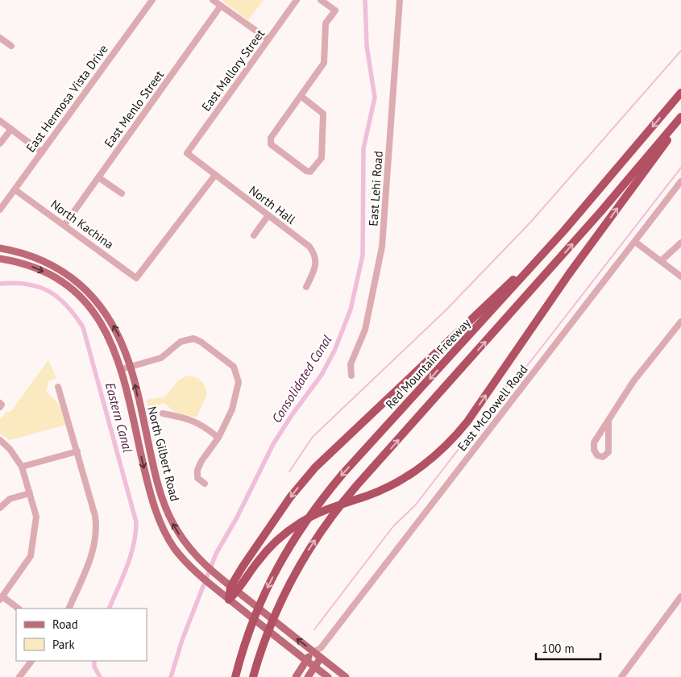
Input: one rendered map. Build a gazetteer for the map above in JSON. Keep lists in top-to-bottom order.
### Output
{
  "streets": {
    "highway": ["Red Mountain Freeway"],
    "main road": ["East McDowell Road", "North Gilbert Road"],
    "street": [
      "East Mallory Street",
      "East Hermosa Vista Drive",
      "East Menlo Street",
      "East Lehi Road",
      "North Hall",
      "North Kachina"
    ]
  },
  "crossings": [
    ["East Mallory Street", "North Hall"],
    ["East Hermosa Vista Drive", "North Kachina"],
    ["East Menlo Street", "North Kachina"],
    ["North Hall", "North Kachina"],
    ["East McDowell Road", "North Gilbert Road"]
  ],
  "water": ["Consolidated Canal", "Eastern Canal"],
  "legend": ["Road", "Park"],
  "scale_bar": "100 m"
}
